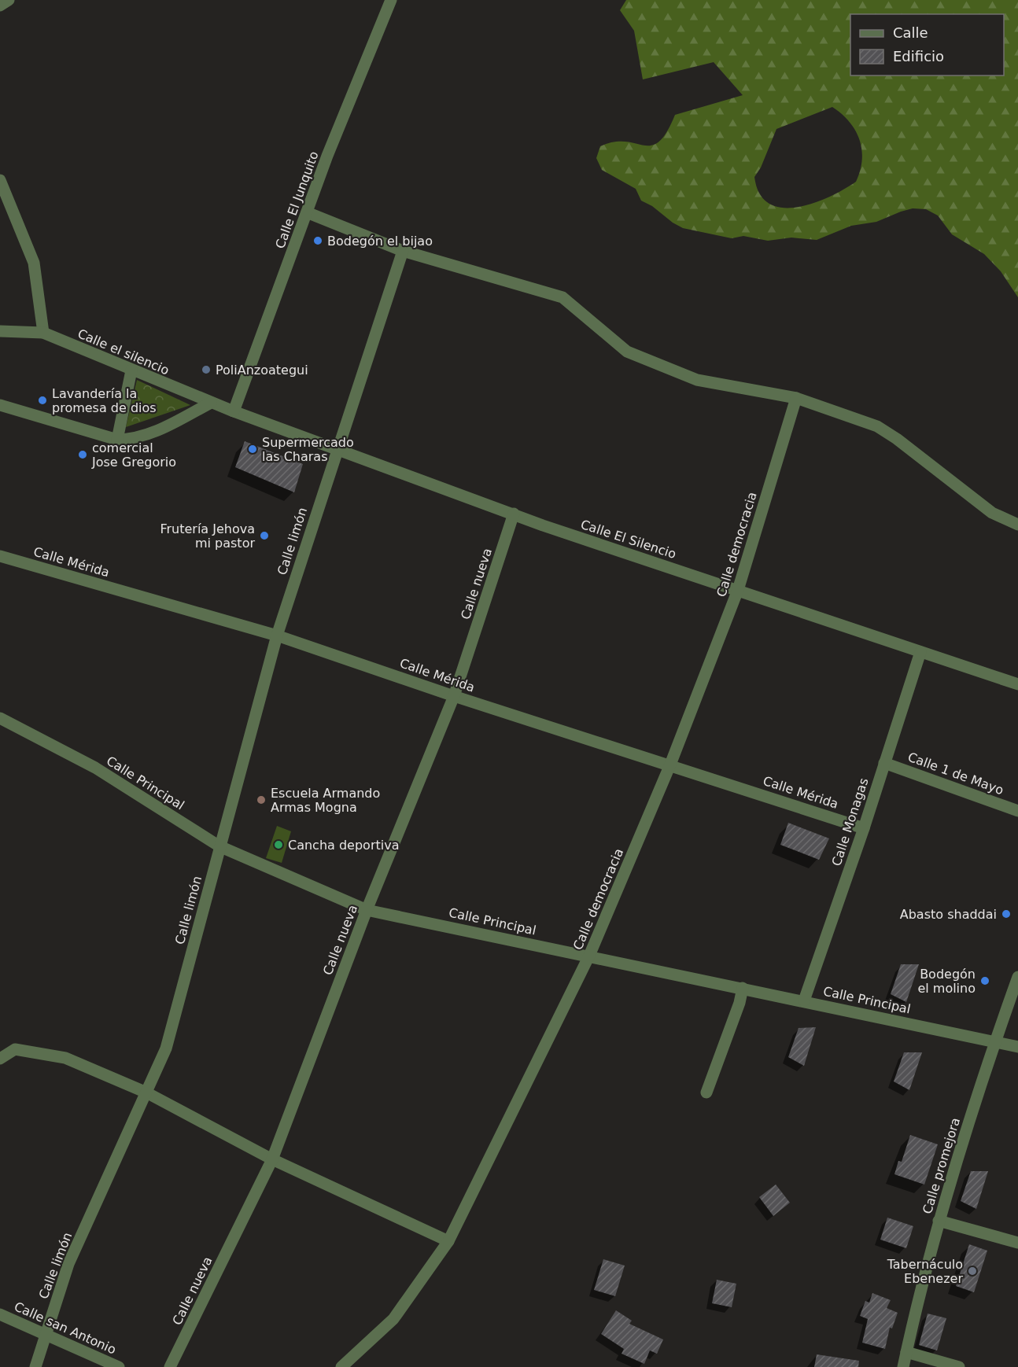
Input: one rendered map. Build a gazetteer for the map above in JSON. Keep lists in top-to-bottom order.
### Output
{
  "streets": {
    "street": [
      "Calle El Junquito",
      "Calle el silencio",
      "Calle El Silencio",
      "Calle limón",
      "Calle democracia",
      "Calle Mérida",
      "Calle nueva",
      "Calle 1 de Mayo",
      "Calle Principal",
      "Calle Monagas",
      "Calle promejora",
      "Calle san Antonio"
    ]
  },
  "crossings": [
    ["Calle El Junquito", "Calle el silencio"],
    ["Calle El Junquito", "Calle El Silencio"],
    ["Calle el silencio", "Calle El Silencio"],
    ["Calle El Silencio", "Calle limón"],
    ["Calle El Silencio", "Calle democracia"],
    ["Calle El Silencio", "Calle nueva"],
    ["Calle El Silencio", "Calle Monagas"],
    ["Calle limón", "Calle Mérida"],
    ["Calle limón", "Calle Principal"],
    ["Calle limón", "Calle san Antonio"],
    ["Calle democracia", "Calle Mérida"],
    ["Calle democracia", "Calle Principal"],
    ["Calle Mérida", "Calle nueva"],
    ["Calle Mérida", "Calle Monagas"],
    ["Calle nueva", "Calle Principal"],
    ["Calle 1 de Mayo", "Calle Monagas"],
    ["Calle Principal", "Calle Monagas"],
    ["Calle Principal", "Calle promejora"]
  ],
  "places": [
    "Bodegón el bijao",
    "PoliAnzoategui",
    "Lavandería la promesa de dios",
    "Supermercado las Charas",
    "comercial Jose Gregorio",
    "Frutería Jehova mi pastor",
    "Escuela Armando Armas Mogna",
    "Cancha deportiva",
    "Abasto shaddai",
    "Bodegón el molino",
    "Tabernáculo Ebenezer"
  ],
  "legend": ["Calle", "Edificio"]
}
